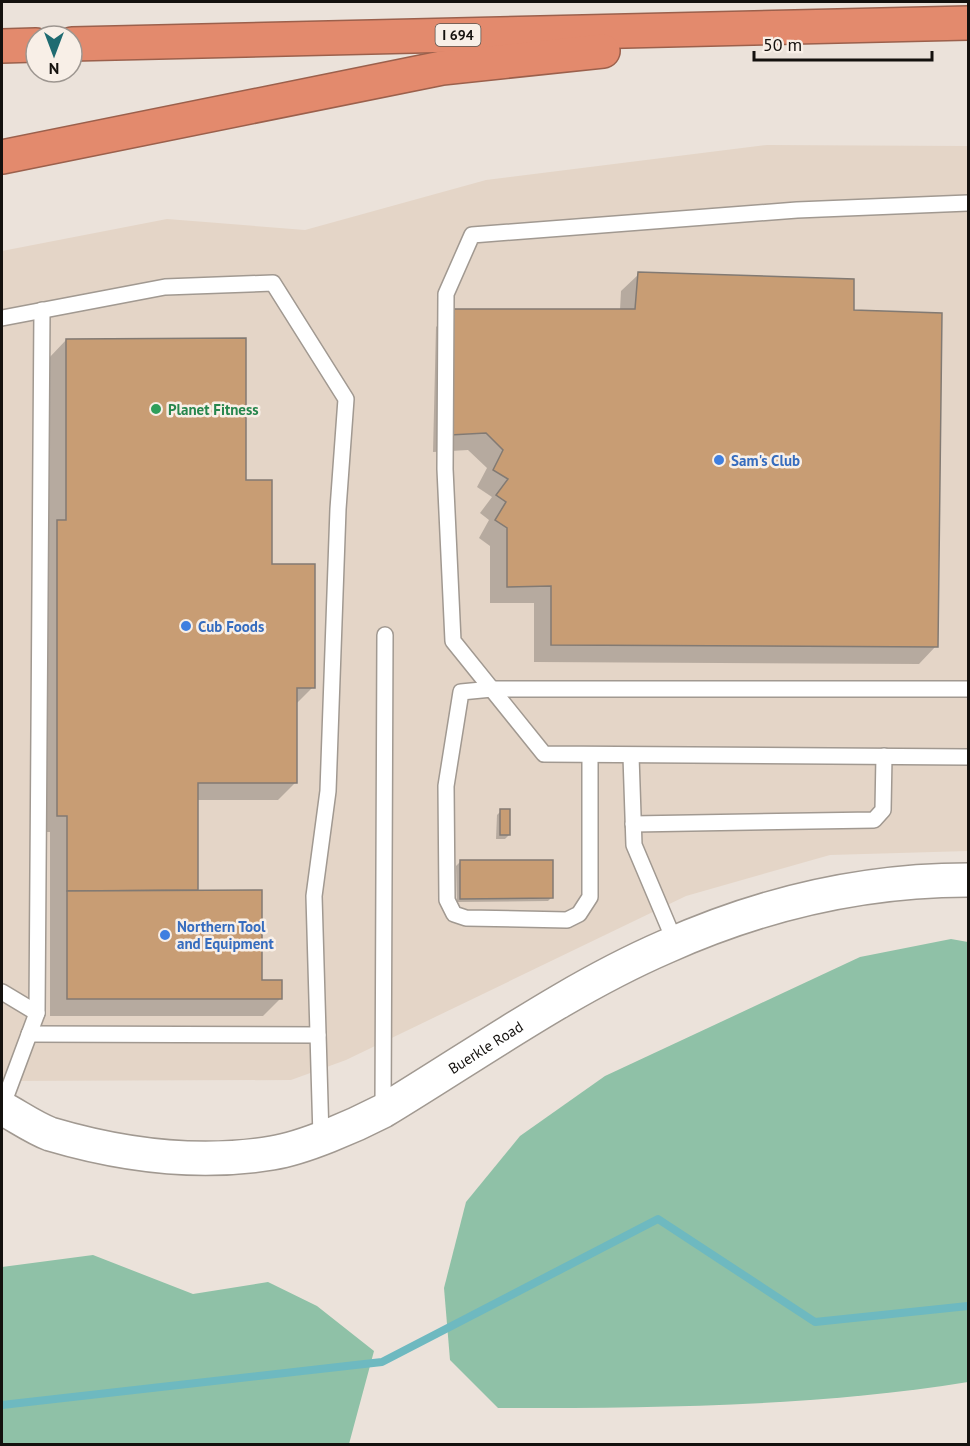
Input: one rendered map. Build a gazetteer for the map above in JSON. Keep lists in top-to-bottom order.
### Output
{
  "streets": {
    "highway": ["I 694"],
    "street": ["Buerkle Road"]
  },
  "places": [
    "Planet Fitness",
    "Sam's Club",
    "Cub Foods",
    "Northern Tool and Equipment"
  ],
  "scale_bar": "50 m",
  "north": "bottom"
}
